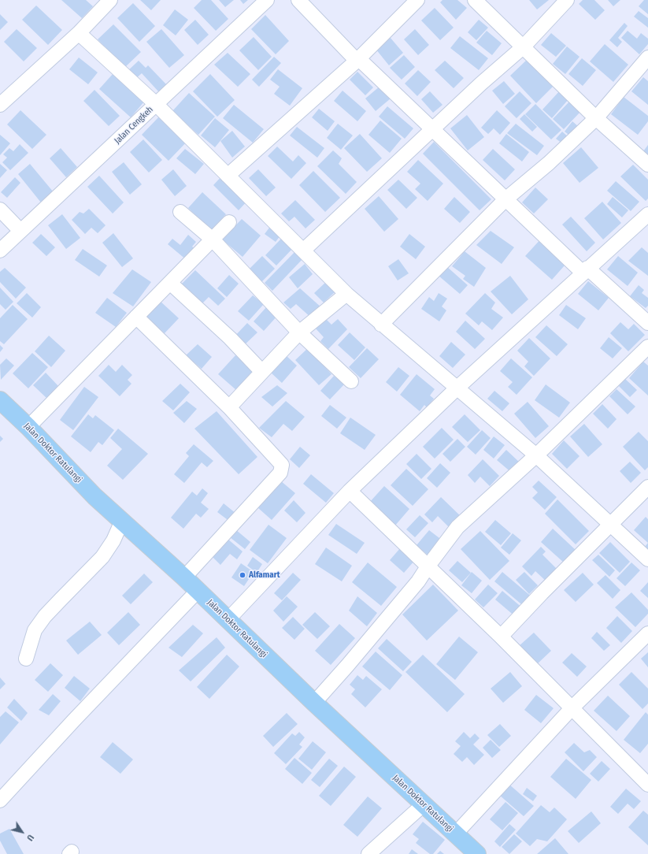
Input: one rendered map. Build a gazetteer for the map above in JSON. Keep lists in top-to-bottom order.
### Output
{
  "streets": {
    "highway": ["Jalan Doktor Ratulangi"],
    "street": ["Jalan Cengkeh"]
  },
  "places": ["Alfamart"],
  "north": "bottom right"
}
